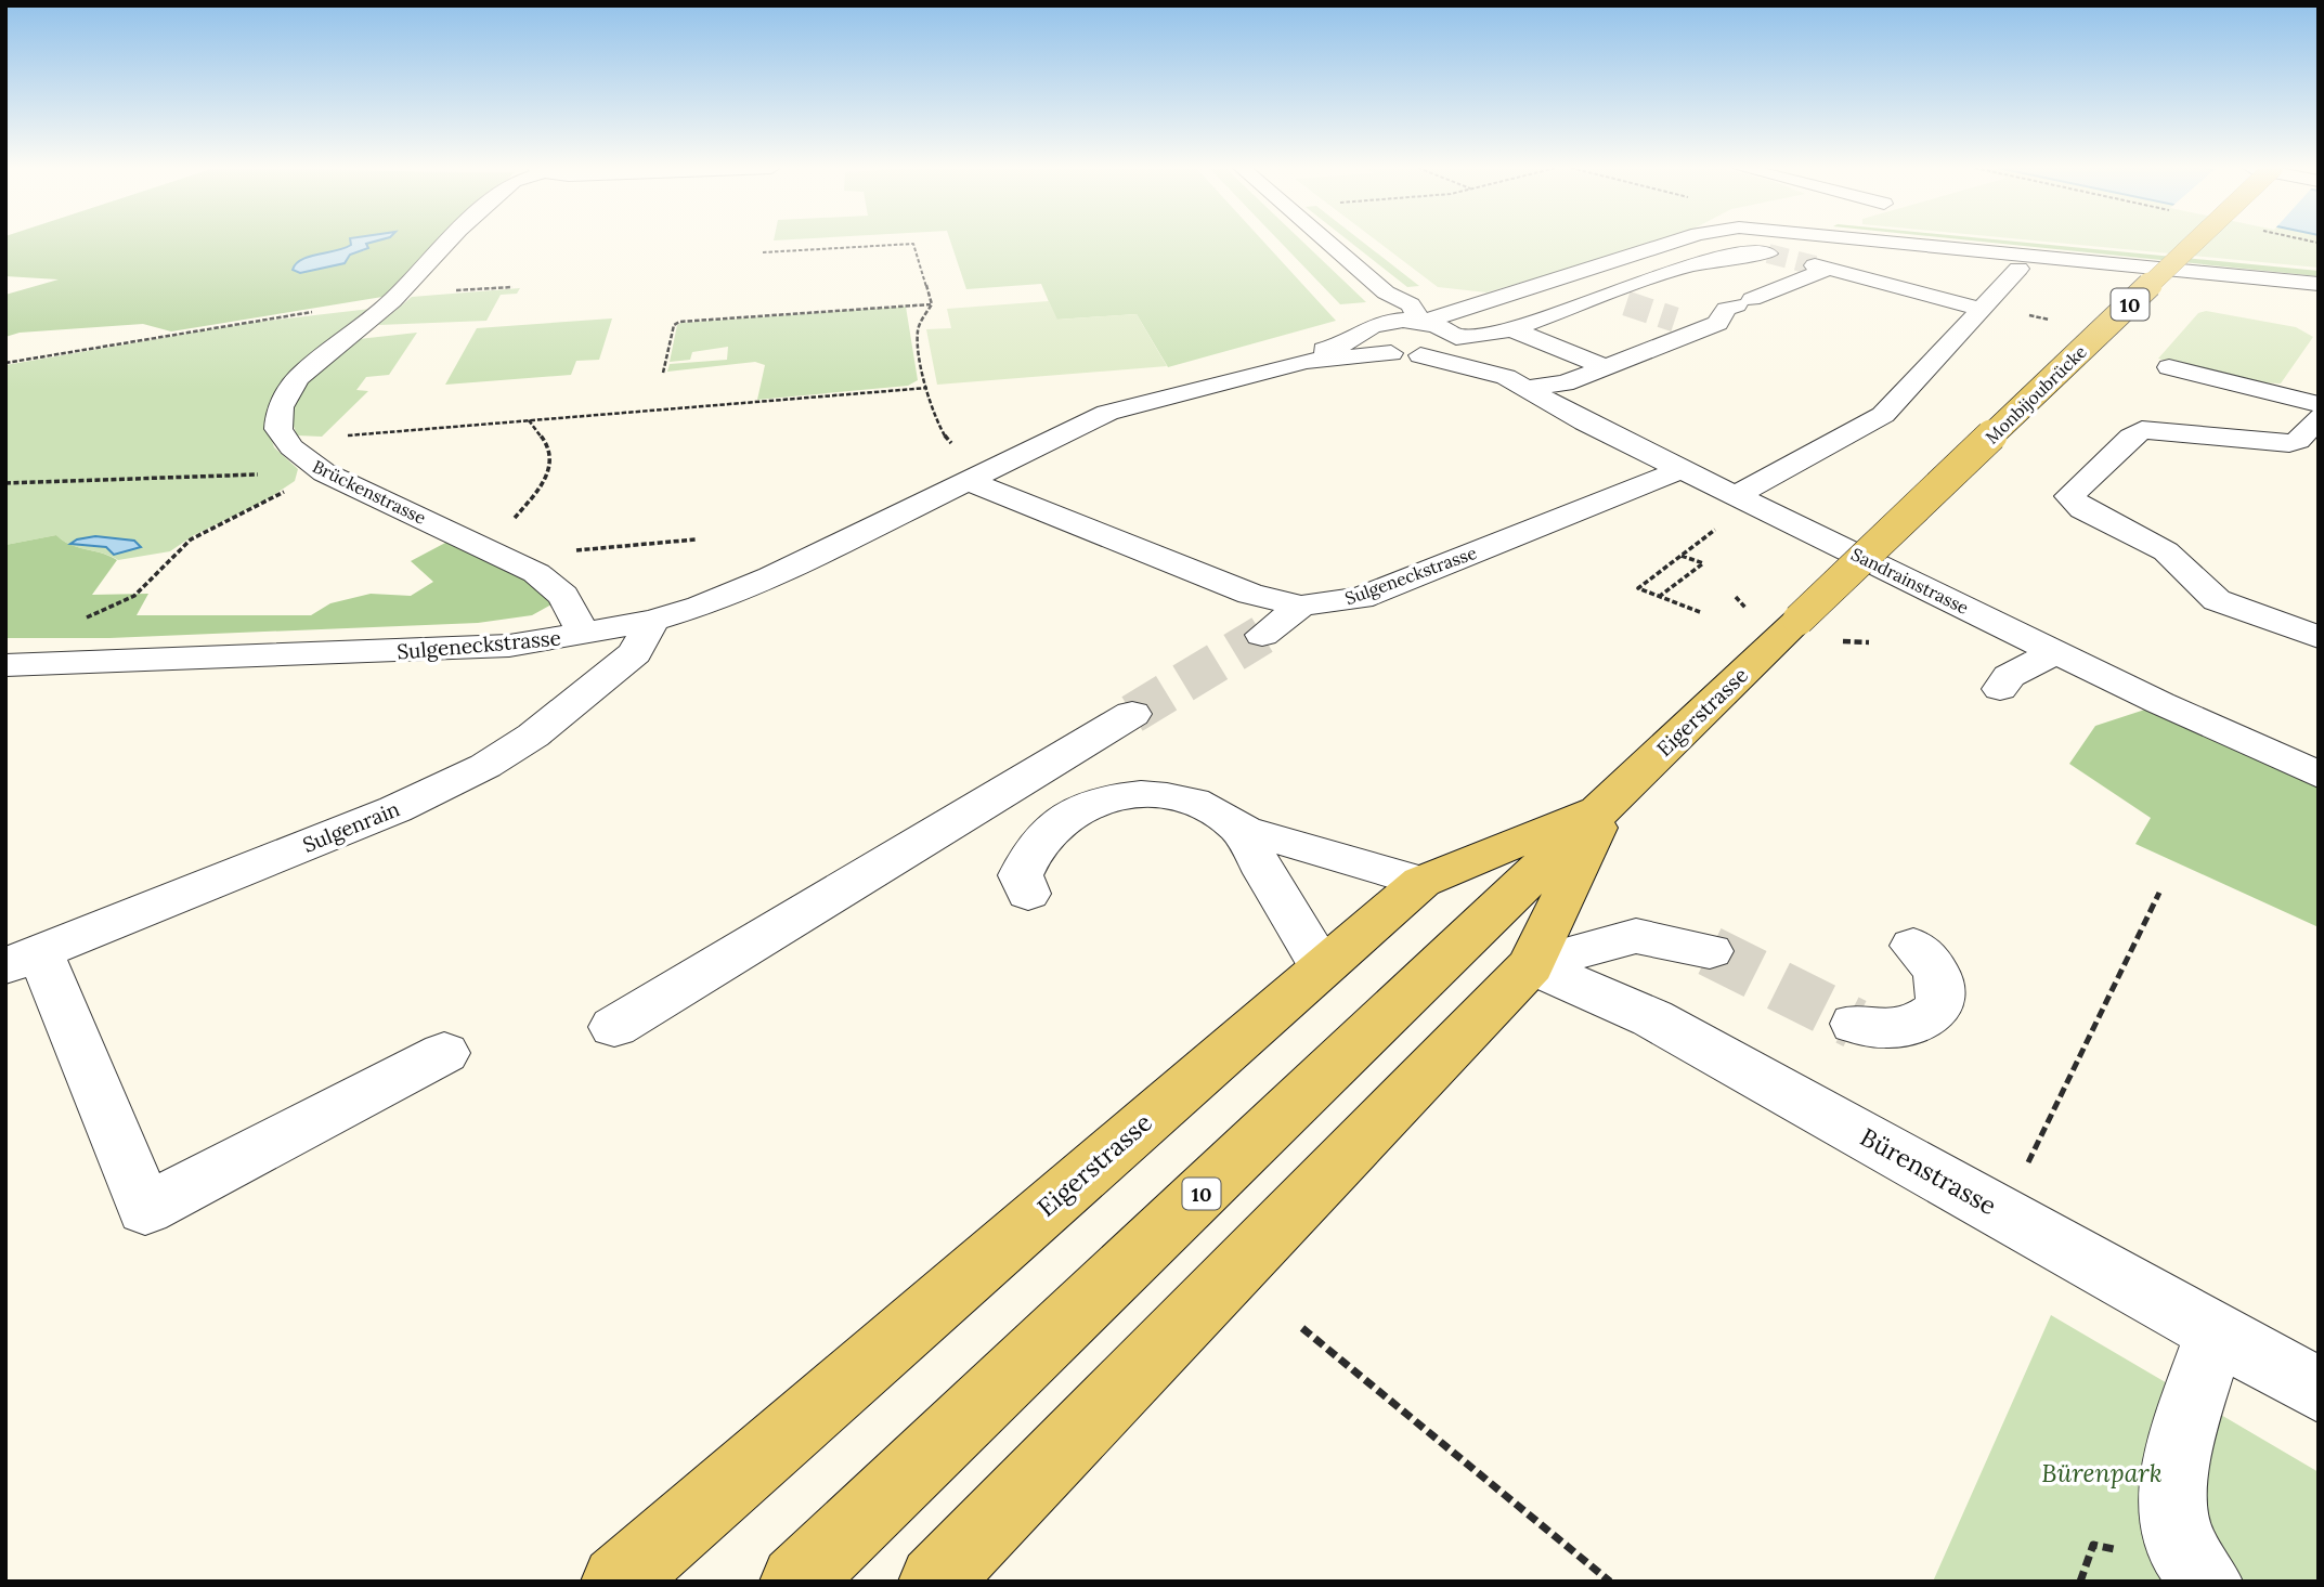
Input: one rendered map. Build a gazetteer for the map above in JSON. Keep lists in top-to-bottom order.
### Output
{
  "streets": {
    "main road": ["10", "Monbijoubrücke", "Eigerstrasse"],
    "street": [
      "Brückenstrasse",
      "Sulgeneckstrasse",
      "Sandrainstrasse",
      "Sulgenrain",
      "Bürenstrasse"
    ]
  },
  "crossings": [
    ["Monbijoubrücke", "Eigerstrasse"],
    ["Brückenstrasse", "Sulgeneckstrasse"],
    ["Sulgeneckstrasse", "Sandrainstrasse"],
    ["Sulgeneckstrasse", "Sulgenrain"],
    ["Eigerstrasse", "Bürenstrasse"]
  ],
  "parks": ["Bürenpark"]
}
